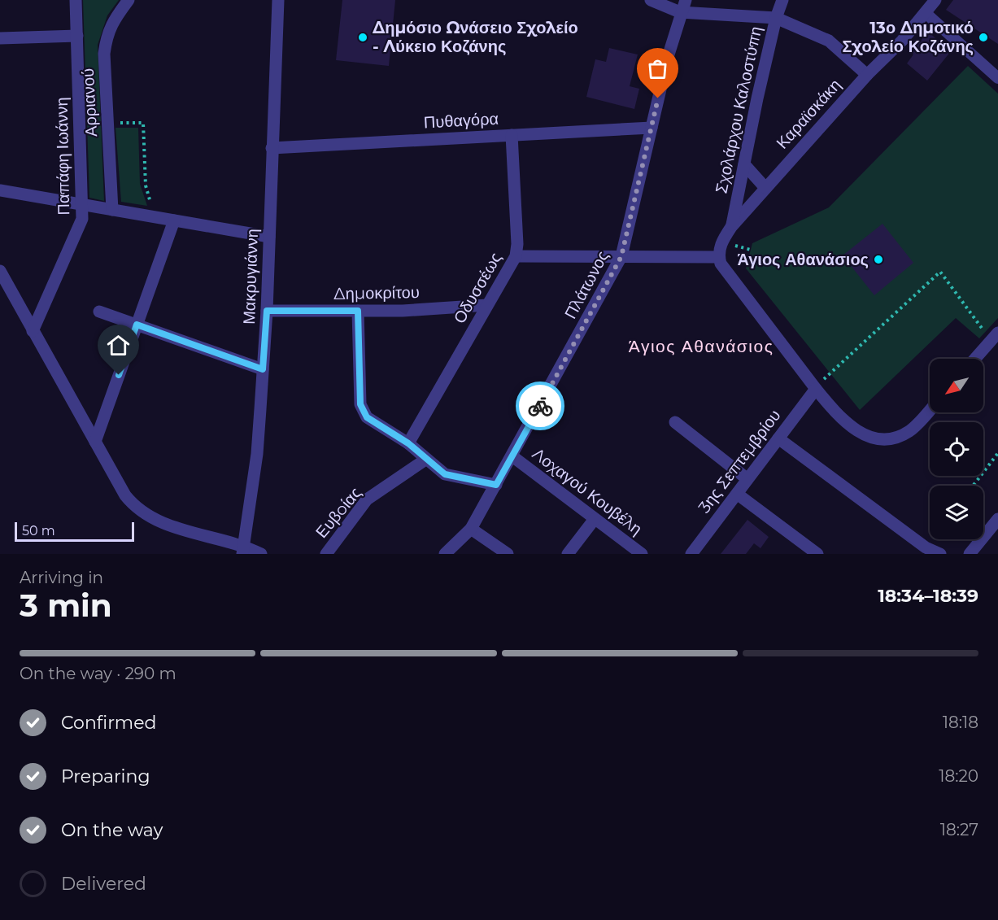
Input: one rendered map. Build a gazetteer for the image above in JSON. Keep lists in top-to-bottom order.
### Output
{
  "streets": {
    "street": [
      "Αρριανού",
      "Σχολάρχου Καλοστύπη",
      "Καραϊσκάκη",
      "Πυθαγόρα",
      "Παπάφη Ιωάννη",
      "Μακρυγιάννη",
      "Πλάτωνος",
      "Οδυσσέως",
      "Δημοκρίτου",
      "3ης Σεπτεμβρίου",
      "Λοχαγού Κουβέλη",
      "Ευβoίας"
    ]
  },
  "crossings": [
    ["Σχολάρχου Καλοστύπη", "Καραϊσκάκη"],
    ["Πυθαγόρα", "Μακρυγιάννη"],
    ["Πυθαγόρα", "Πλάτωνος"],
    ["Πυθαγόρα", "Οδυσσέως"],
    ["Μακρυγιάννη", "Δημοκρίτου"],
    ["Πλάτωνος", "Λοχαγού Κουβέλη"],
    ["Οδυσσέως", "Δημοκρίτου"]
  ],
  "districts": ["Άγιος Αθανάσιος"],
  "places": ["Δημόσιο Ωνάσειο Σχολείο - Λύκειο Κοζάνης", "13ο Δημοτικό Σχολείο Κοζάνης", "Άγιος Αθανάσιος"],
  "scale_bar": "50 m",
  "north": "bottom left",
  "page": {
    "scale": "50 m",
    "heading": ["3 min", "Arriving in", "18:34–18:39"],
    "bar": "On the way · 290 m",
    "list": [
      ["Confirmed", "18:18"],
      ["Preparing", "18:20"],
      ["On the way", "18:27"],
      "Delivered"
    ]
  }
}
